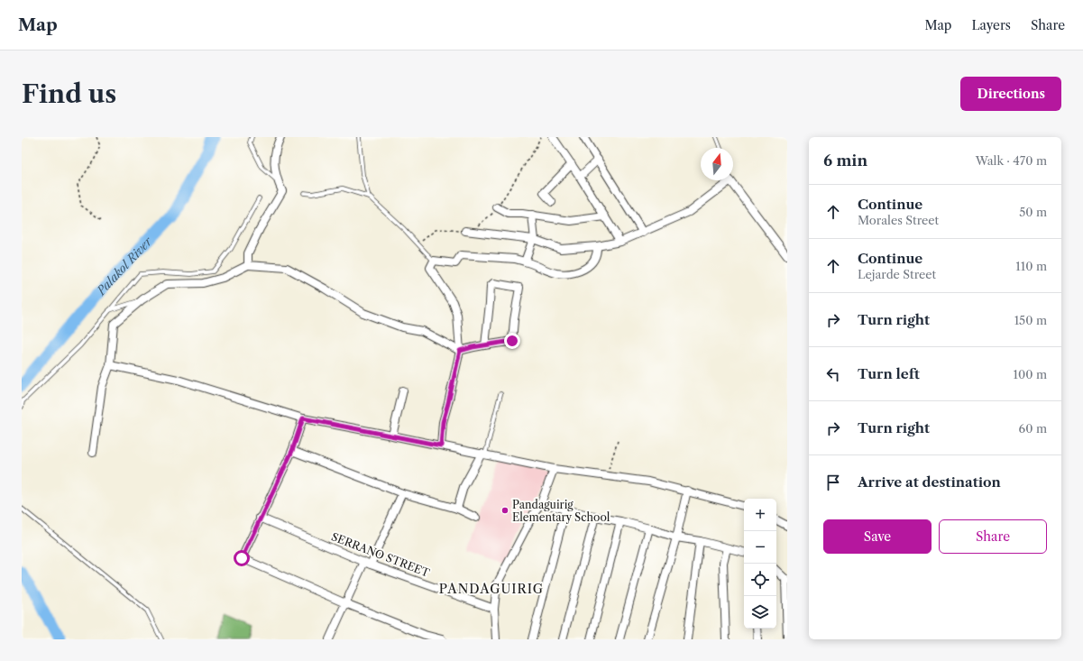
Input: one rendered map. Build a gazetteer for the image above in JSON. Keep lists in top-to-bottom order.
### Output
{
  "streets": {
    "street": ["SERRANO STREET"]
  },
  "districts": ["PANDAGUIRIG"],
  "water": ["Palakol River"],
  "places": ["Pandaguirig Elementary School"],
  "north": "top",
  "page": {
    "header": "Map",
    "nav": ["Map", "Layers", "Share"],
    "buttons": [
      "Directions",
      ["Save", "Share"]
    ],
    "title": "Find us",
    "heading": ["6 min", "Walk · 470 m"],
    "list": [
      ["Continue", "Morales Street", "50 m"],
      ["Continue", "Lejarde Street", "110 m"],
      ["Turn right", "150 m"],
      ["Turn left", "100 m"],
      ["Turn right", "60 m"],
      "Arrive at destination"
    ],
    "map_buttons": ["+", "−"]
  }
}
